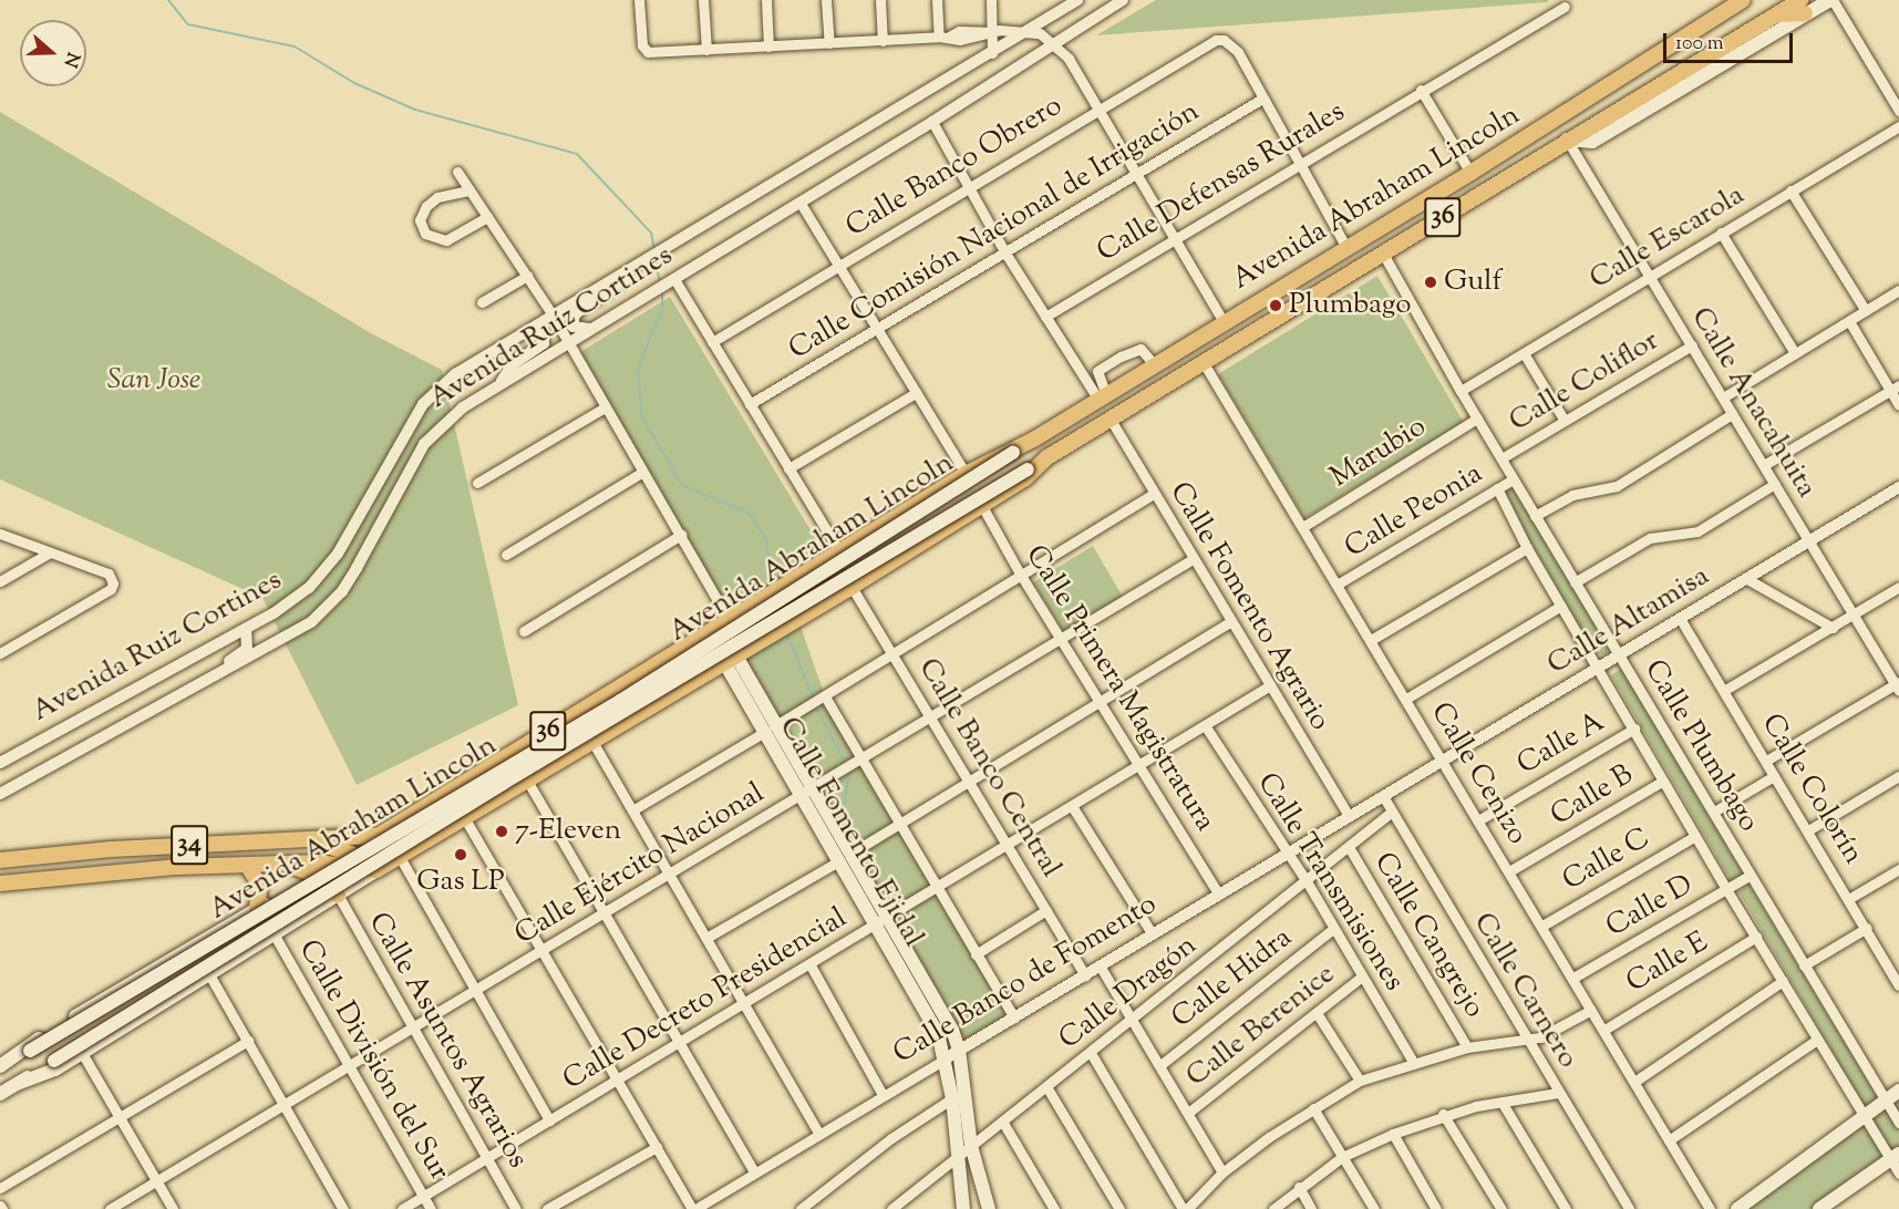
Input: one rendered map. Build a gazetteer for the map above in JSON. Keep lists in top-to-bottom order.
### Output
{
  "streets": {
    "main road": [
      "Avenida Abraham Lincoln",
      "36",
      "Calle Fomento Ejidal",
      "34"
    ],
    "street": [
      "Calle Banco Obrero",
      "Calle Defensas Rurales",
      "Calle Comisión Nacional de Irrigación",
      "Calle Escarola",
      "Avenida Ruíz Cortines",
      "Calle Coliflor",
      "Calle Anacahuita",
      "Marubio",
      "Calle Peonia",
      "Calle Fomento Agrario",
      "Calle Altamisa",
      "Avenida Ruiz Cortines",
      "Calle Primera Magistratura",
      "Calle A",
      "Calle Plumbago",
      "Calle Banco Central",
      "Calle Cenizo",
      "Calle Colorín",
      "Calle B",
      "Calle C",
      "Calle Ejército Nacional",
      "Calle Transmisiones",
      "Calle D",
      "Calle Cangrejo",
      "Calle E",
      "Calle Hidra",
      "Calle Banco de Fomento",
      "Calle Carnero",
      "Calle Dragón",
      "Calle Decreto Presidencial",
      "Calle Berenice",
      "Calle Asuntos Agrarios",
      "Calle División del Sur"
    ]
  },
  "crossings": [
    ["Calle Banco Obrero", "Calle Comisión Nacional de Irrigación"],
    ["Avenida Abraham Lincoln", "36"],
    ["Avenida Abraham Lincoln", "Calle Primera Magistratura"],
    ["Avenida Abraham Lincoln", "Calle Banco Central"],
    ["Avenida Abraham Lincoln", "Calle Fomento Ejidal"],
    ["Avenida Abraham Lincoln", "34"],
    ["Avenida Abraham Lincoln", "Calle Asuntos Agrarios"],
    ["Avenida Abraham Lincoln", "Calle División del Sur"],
    ["36", "Calle Anacahuita"],
    ["36", "Calle Fomento Agrario"],
    ["36", "Calle Plumbago"],
    ["36", "Calle Cenizo"],
    ["Calle Escarola", "Calle Anacahuita"],
    ["Calle Escarola", "Calle Plumbago"],
    ["Avenida Ruíz Cortines", "Avenida Ruiz Cortines"],
    ["Calle Coliflor", "Calle Anacahuita"],
    ["Calle Coliflor", "Calle Plumbago"],
    ["Calle Anacahuita", "Calle Altamisa"],
    ["Marubio", "Calle Plumbago"],
    ["Marubio", "Calle Cenizo"],
    ["Calle Peonia", "Calle Plumbago"],
    ["Calle Peonia", "Calle Cenizo"],
    ["Calle Fomento Agrario", "Calle Ejército Nacional"],
    ["Calle Fomento Agrario", "Calle Banco de Fomento"],
    ["Calle Fomento Agrario", "Calle Decreto Presidencial"],
    ["Calle Altamisa", "Calle Plumbago"],
    ["Calle Altamisa", "Calle Cenizo"],
    ["Calle Altamisa", "Calle Colorín"],
    ["Calle Altamisa", "Calle Banco de Fomento"],
    ["Calle Altamisa", "Calle Carnero"],
    ["Calle Primera Magistratura", "Calle Ejército Nacional"],
    ["Calle Primera Magistratura", "Calle Banco de Fomento"],
    ["Calle Primera Magistratura", "Calle Decreto Presidencial"],
    ["Calle A", "Calle Plumbago"],
    ["Calle A", "Calle Cenizo"],
    ["Calle Plumbago", "Calle B"],
    ["Calle Plumbago", "Calle C"],
    ["Calle Plumbago", "Calle D"],
    ["Calle Plumbago", "Calle E"],
    ["Calle Banco Central", "Calle Ejército Nacional"],
    ["Calle Banco Central", "Calle Banco de Fomento"],
    ["Calle Banco Central", "Calle Decreto Presidencial"],
    ["Calle Cenizo", "Calle B"],
    ["Calle Cenizo", "Calle C"],
    ["Calle Cenizo", "Calle D"],
    ["Calle Cenizo", "Calle E"],
    ["Calle Fomento Ejidal", "Calle Ejército Nacional"],
    ["Calle Fomento Ejidal", "Calle Banco de Fomento"],
    ["Calle Fomento Ejidal", "Calle Dragón"],
    ["Calle Fomento Ejidal", "Calle Decreto Presidencial"],
    ["Calle Ejército Nacional", "Calle Asuntos Agrarios"],
    ["Calle Ejército Nacional", "Calle División del Sur"],
    ["Calle Transmisiones", "Calle Hidra"],
    ["Calle Transmisiones", "Calle Banco de Fomento"],
    ["Calle Transmisiones", "Calle Dragón"],
    ["Calle Transmisiones", "Calle Decreto Presidencial"],
    ["Calle Transmisiones", "Calle Berenice"],
    ["Calle Cangrejo", "Calle Dragón"],
    ["Calle Banco de Fomento", "Calle Carnero"],
    ["Calle Carnero", "Calle Dragón"],
    ["Calle Decreto Presidencial", "Calle Asuntos Agrarios"],
    ["Calle Decreto Presidencial", "Calle División del Sur"]
  ],
  "parks": ["San Jose"],
  "places": [
    "Gulf",
    "Plumbago",
    "7-Eleven",
    "Gas LP"
  ],
  "scale_bar": "100 m",
  "north": "right"
}
